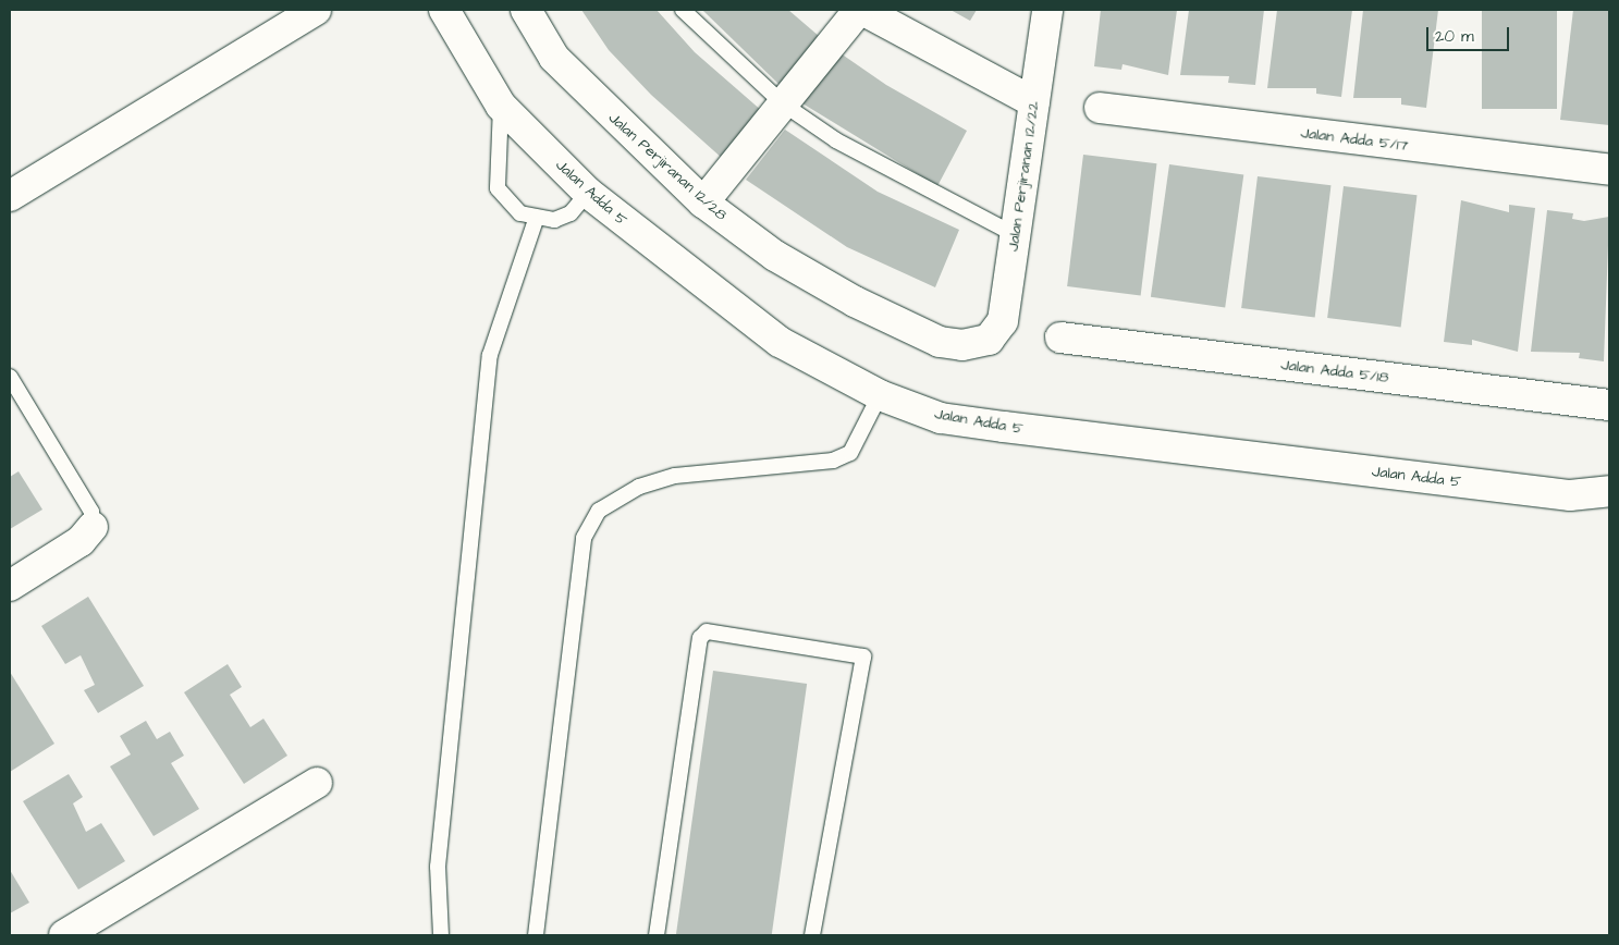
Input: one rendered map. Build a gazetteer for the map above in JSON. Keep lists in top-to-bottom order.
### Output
{
  "streets": {
    "street": [
      "Jalan Adda 5/17",
      "Jalan Perjiranan 12/28",
      "Jalan Perjiranan 12/22",
      "Jalan Adda 5",
      "Jalan Adda 5/18"
    ]
  },
  "crossings": [
    ["Jalan Perjiranan 12/28", "Jalan Perjiranan 12/22"]
  ],
  "scale_bar": "20 m"
}
